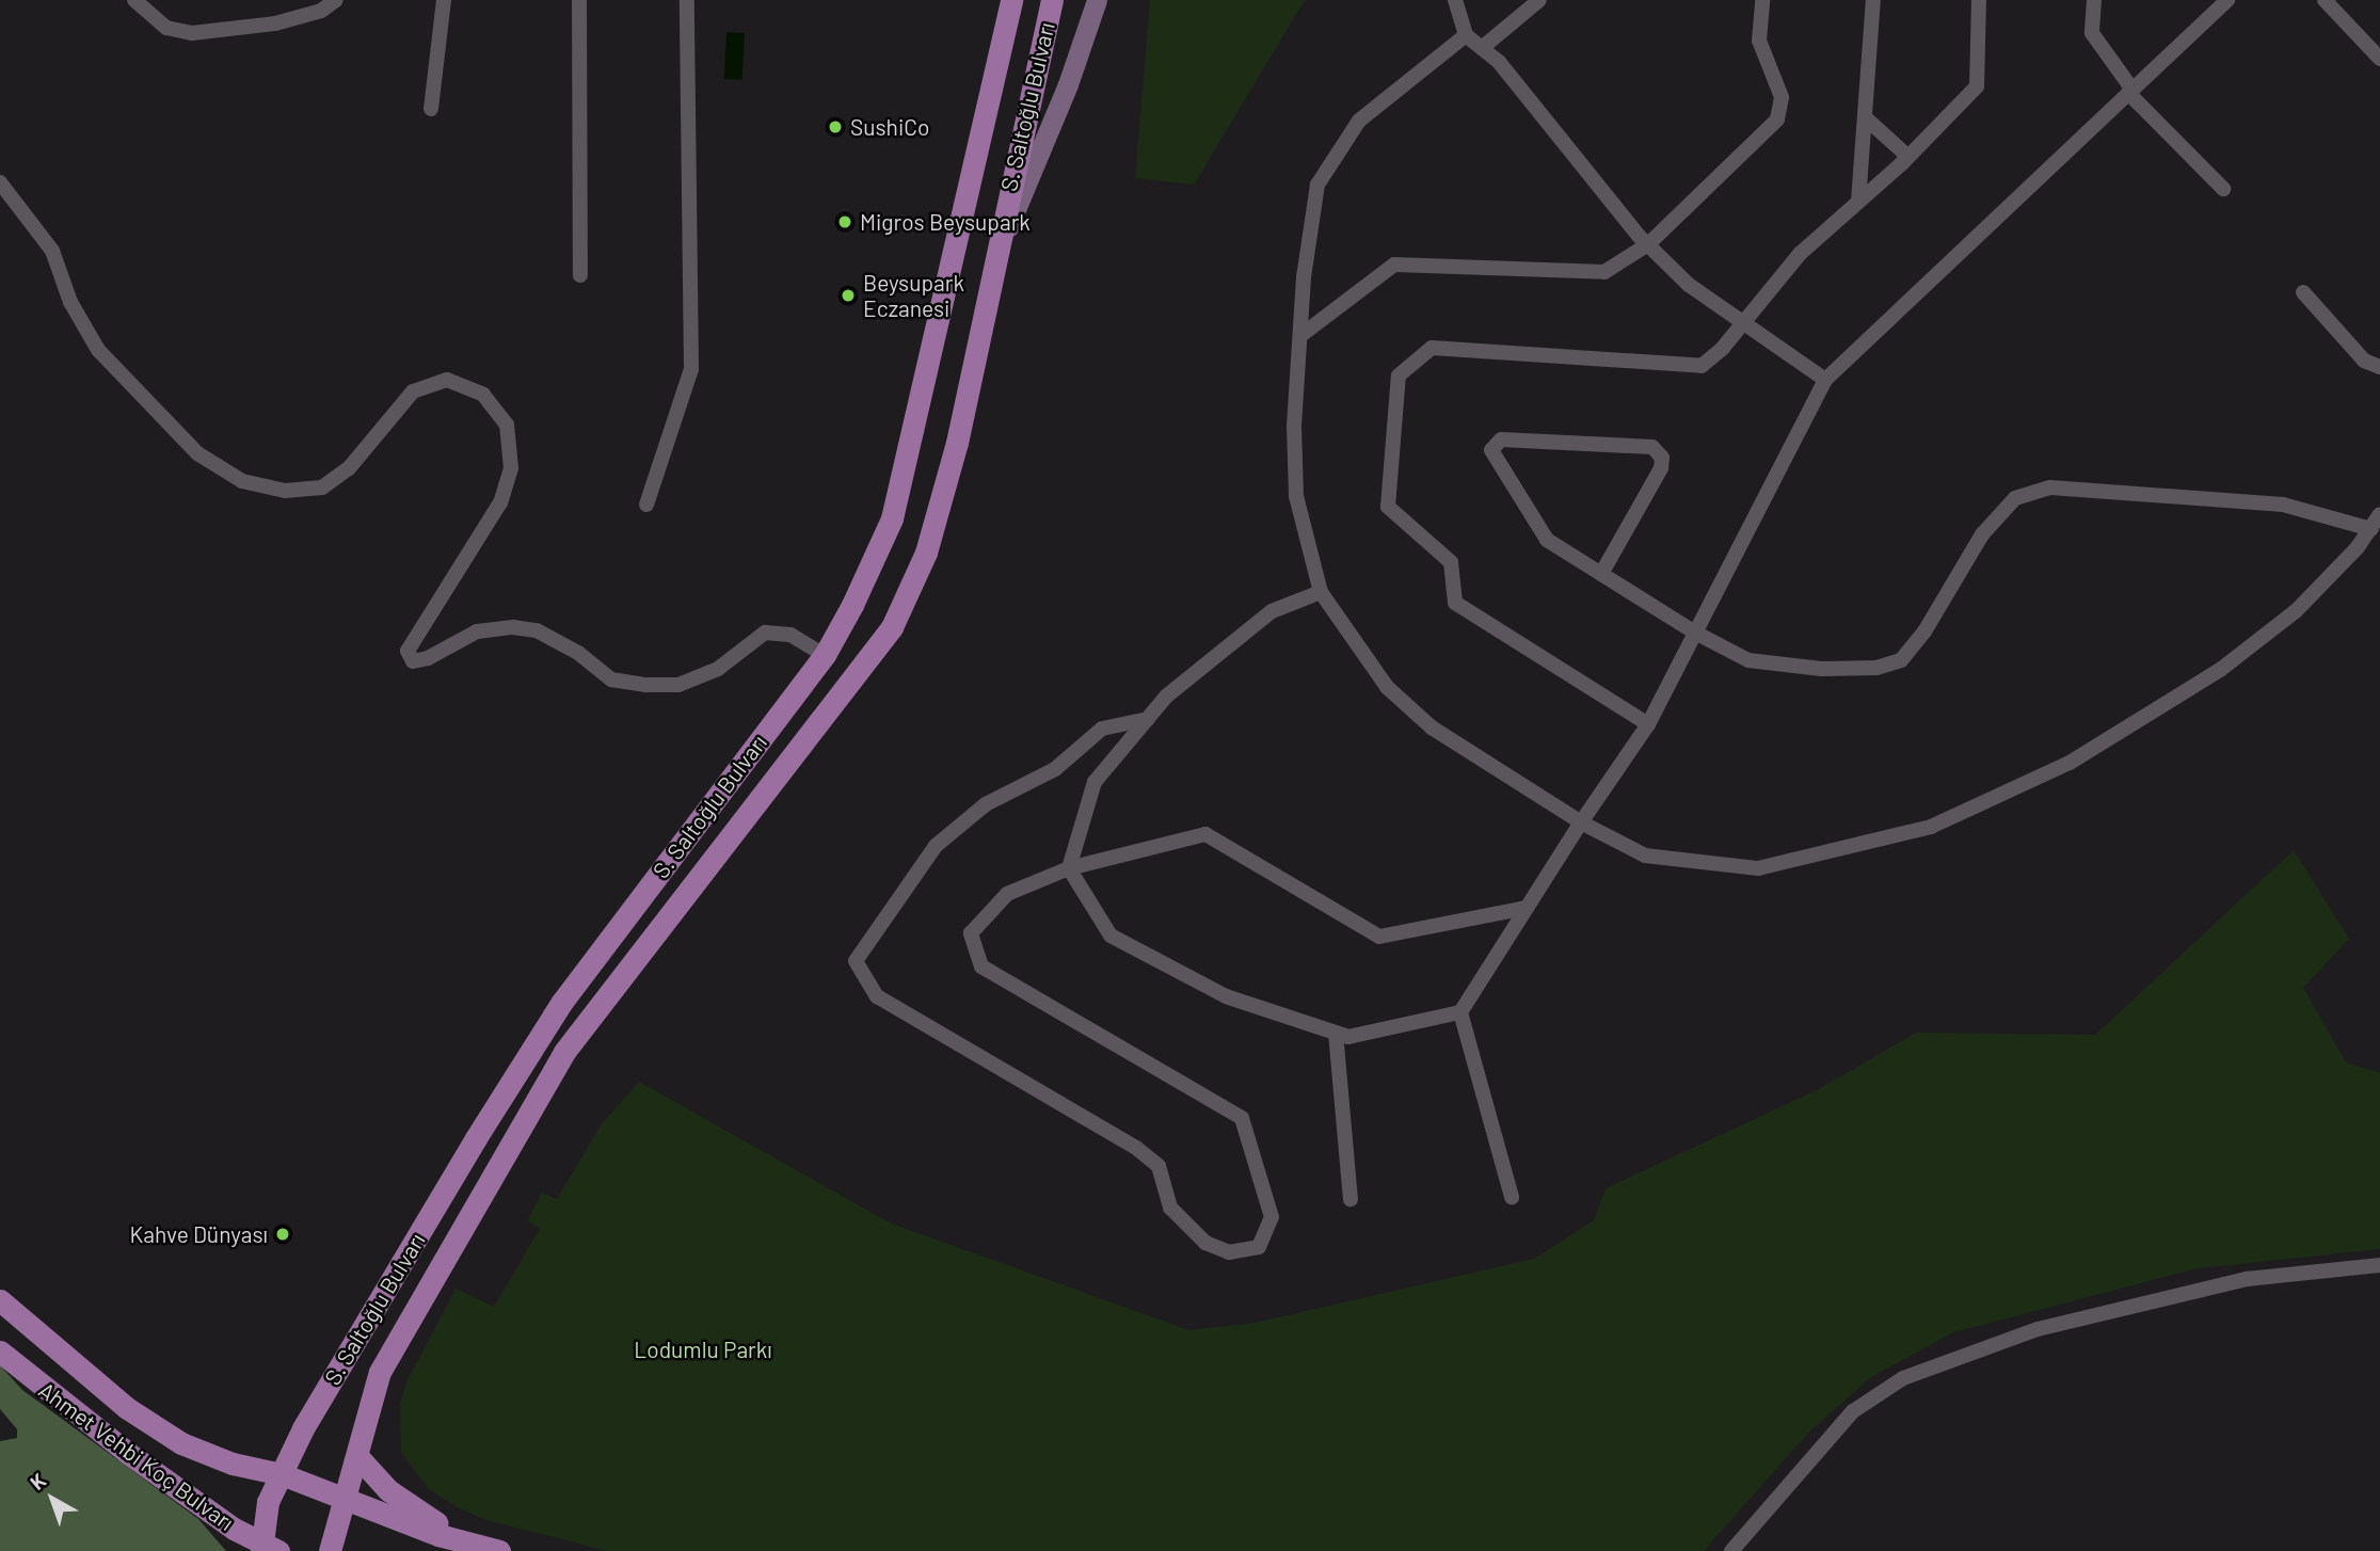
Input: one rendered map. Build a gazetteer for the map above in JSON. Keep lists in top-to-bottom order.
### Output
{
  "streets": {
    "main road": ["S. Saltoğlu Bulvarı", "Ahmet Vehbi Koç Bulvarı"]
  },
  "crossings": [
    ["S. Saltoğlu Bulvarı", "Ahmet Vehbi Koç Bulvarı"]
  ],
  "parks": ["Lodumlu Parkı"],
  "places": [
    "SushiCo",
    "Migros Beysupark",
    "Beysupark Eczanesi",
    "Kahve Dünyası"
  ],
  "north": "top left"
}
